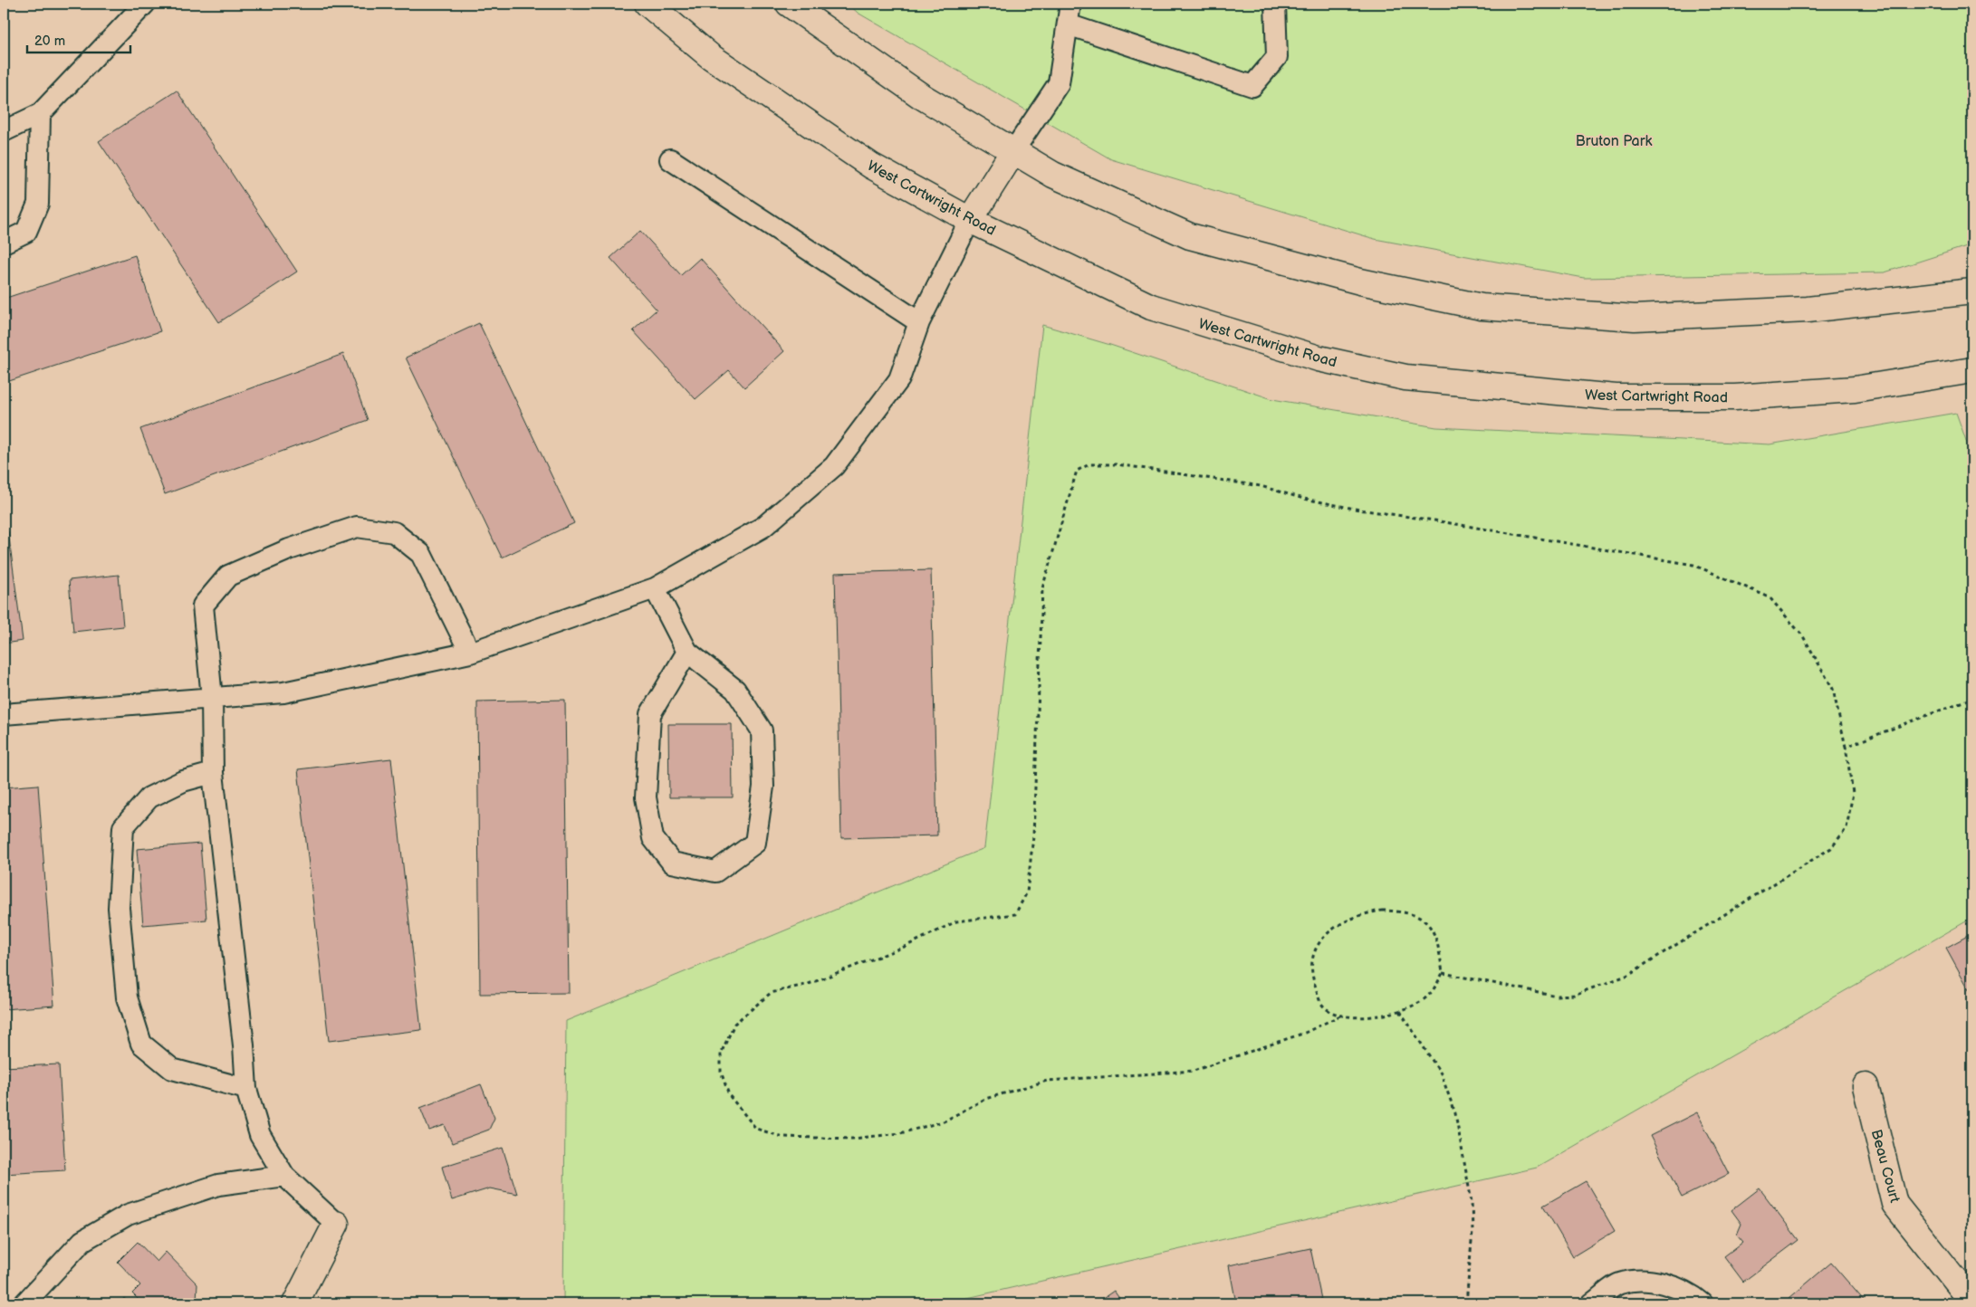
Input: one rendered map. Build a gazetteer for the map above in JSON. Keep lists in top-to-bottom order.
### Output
{
  "streets": {
    "main road": ["West Cartwright Road", "Beau Court"]
  },
  "parks": ["Bruton Park"],
  "scale_bar": "20 m"
}
